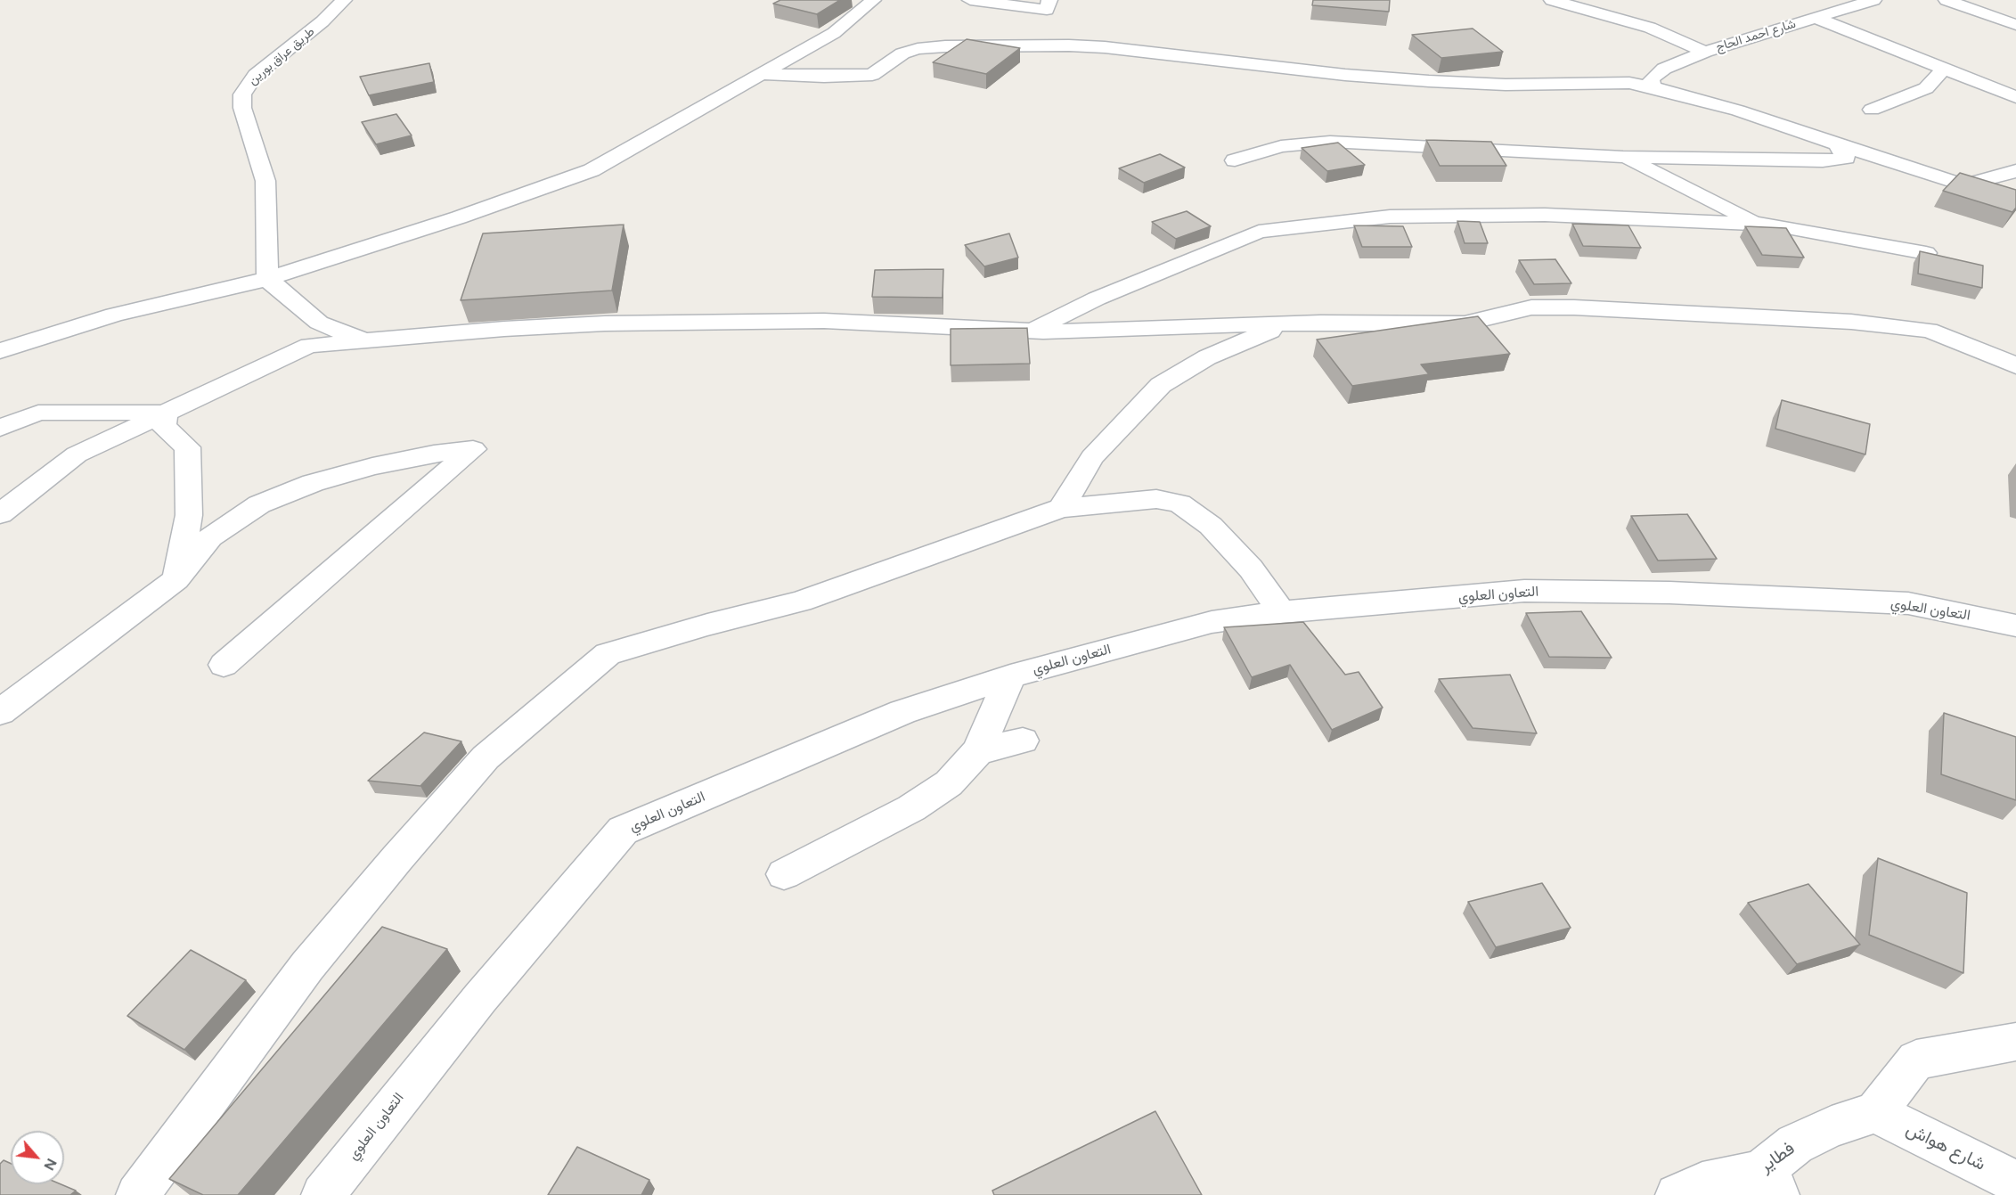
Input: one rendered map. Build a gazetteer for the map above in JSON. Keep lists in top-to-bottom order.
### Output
{
  "streets": {
    "street": [
      "شارع احمد الحاج",
      "طريق عراق بورين",
      "التعاون العلوي",
      "شارع هواش",
      "فطاير"
    ]
  },
  "crossings": [
    ["شارع هواش", "فطاير"]
  ],
  "north": "bottom right"
}
